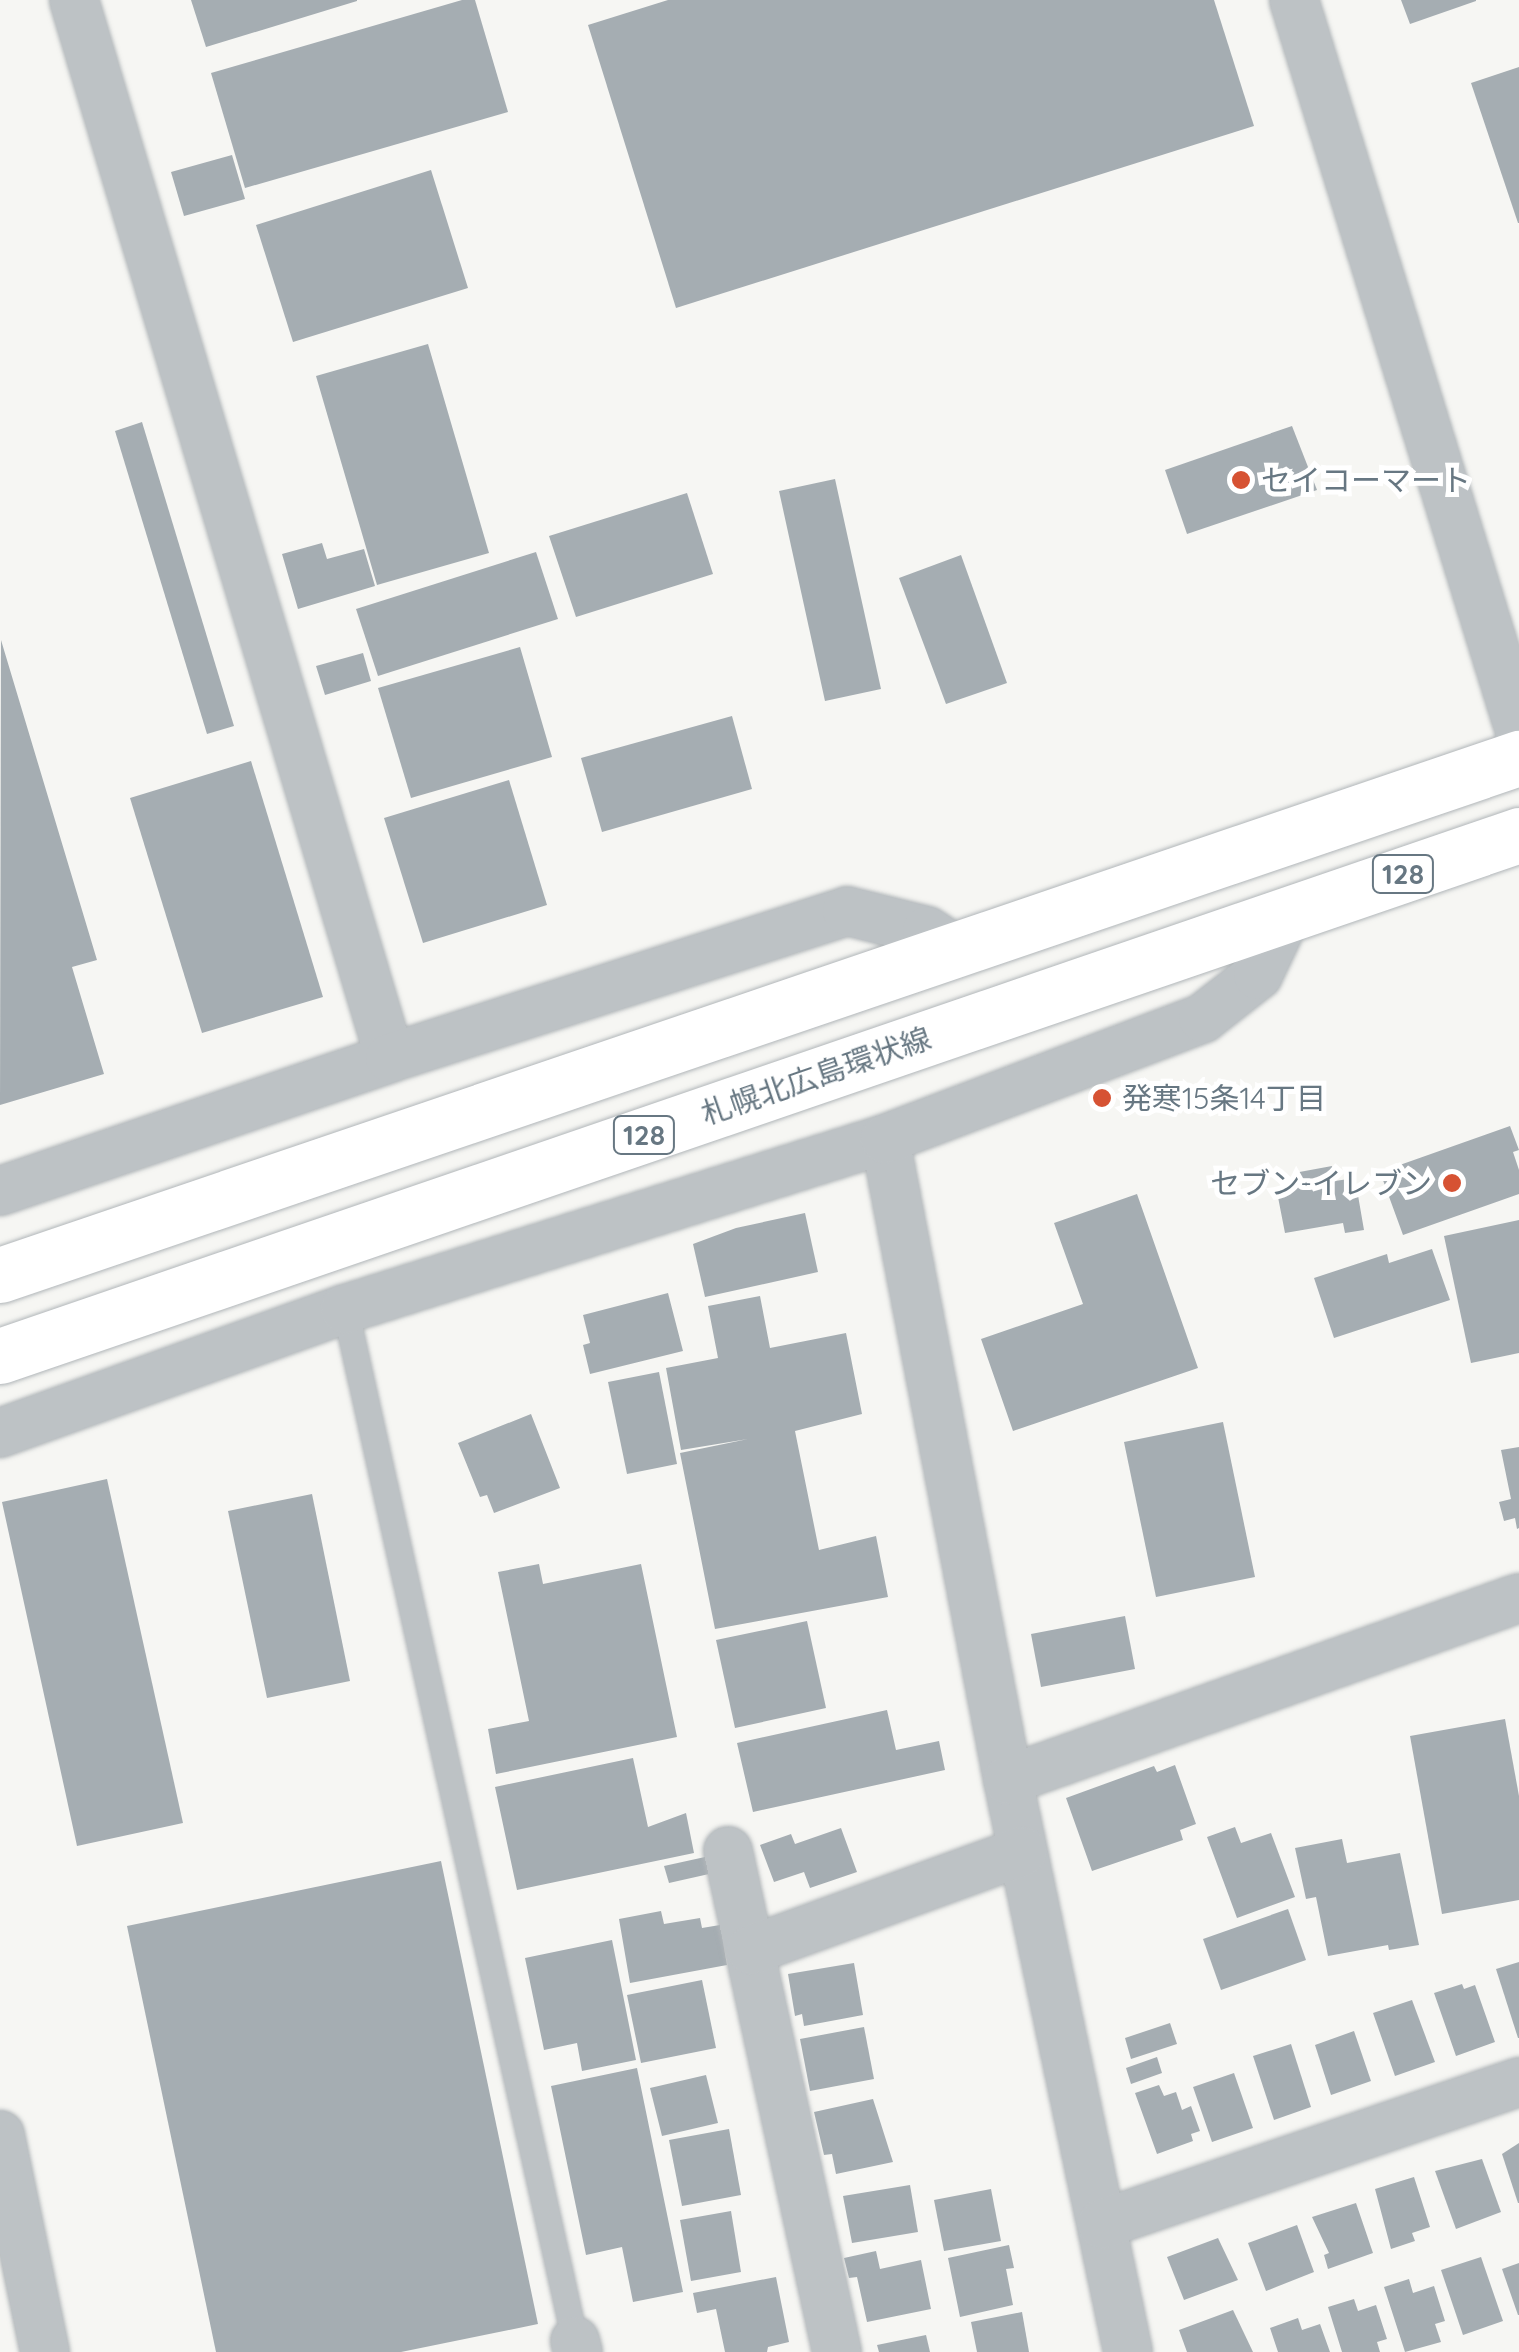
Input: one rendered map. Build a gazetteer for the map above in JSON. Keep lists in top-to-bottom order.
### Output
{
  "streets": {
    "main road": ["128", "札幌北広島環状線"]
  },
  "places": ["セイコーマート", "発寒15条14丁目", "セブン-イレブン"]
}
